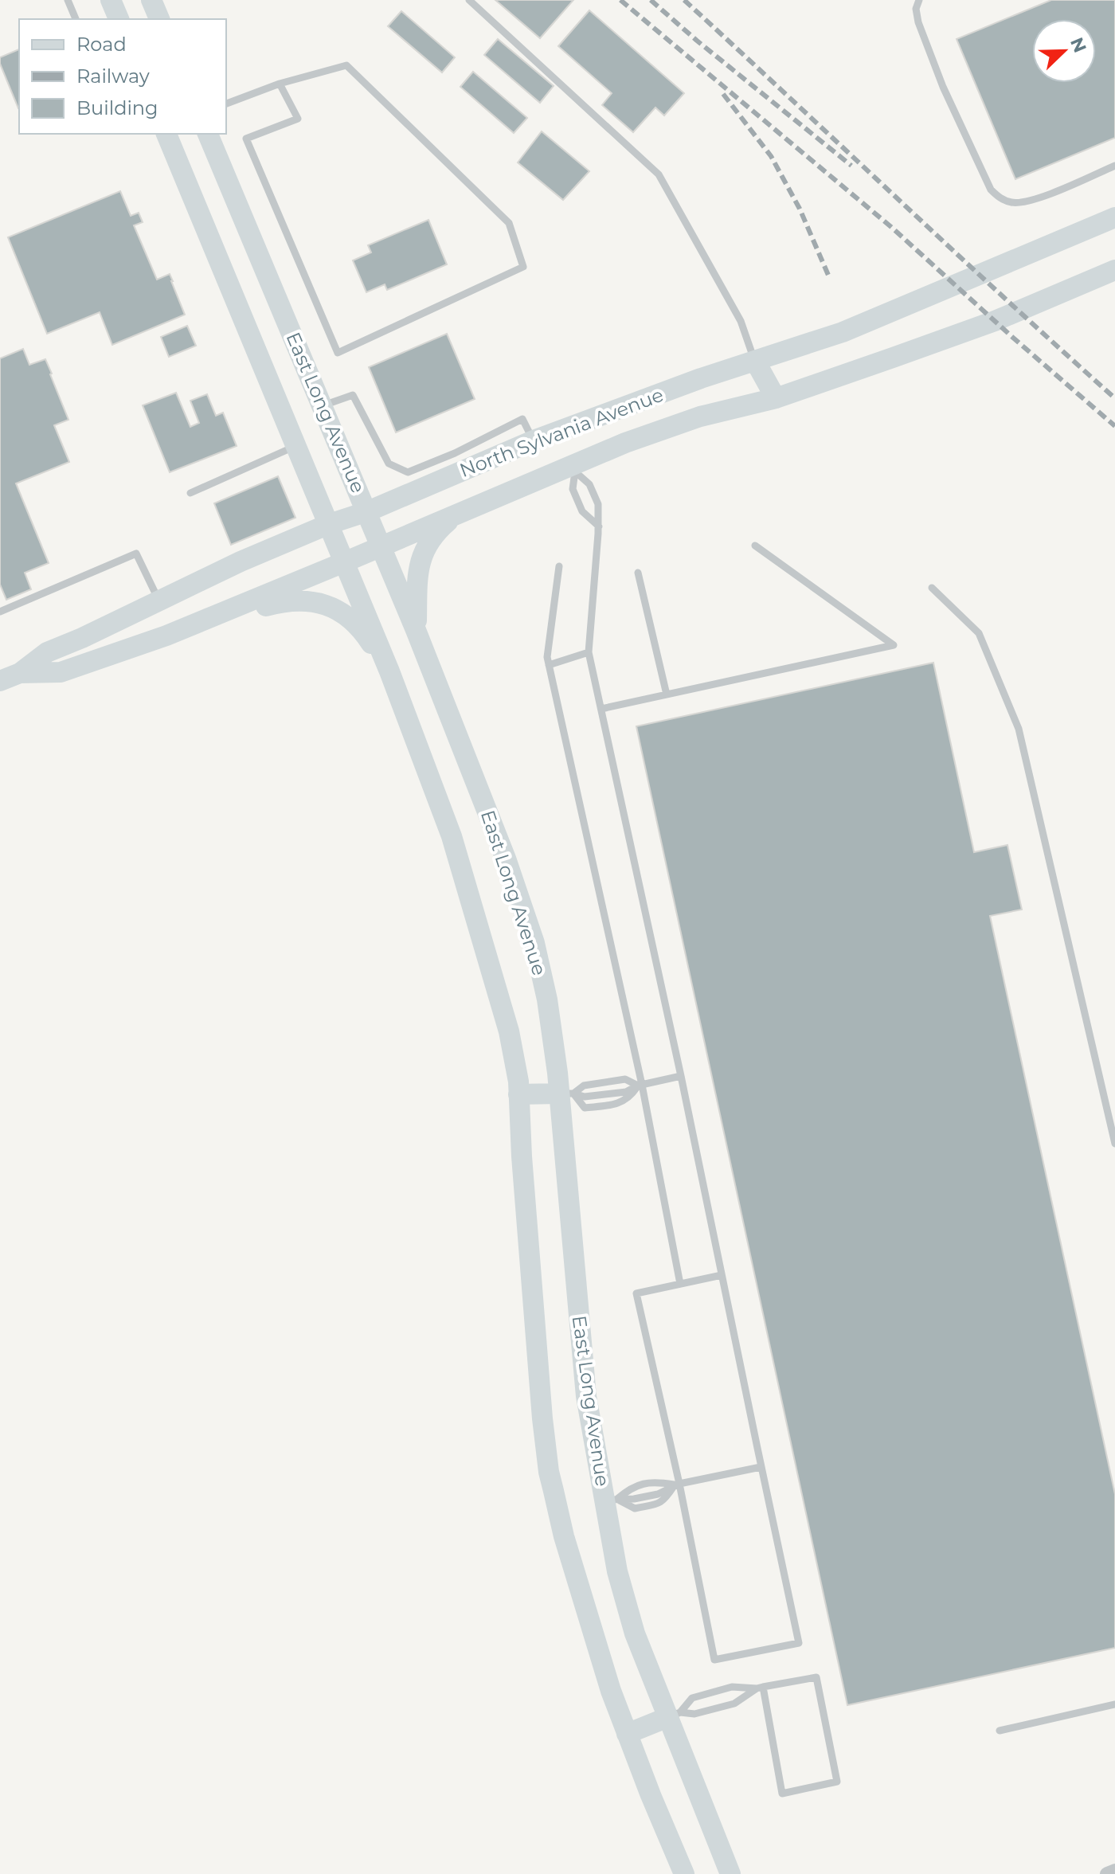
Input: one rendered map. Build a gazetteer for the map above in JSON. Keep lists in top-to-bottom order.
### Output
{
  "streets": {
    "main road": ["East Long Avenue", "North Sylvania Avenue"]
  },
  "crossings": [
    ["East Long Avenue", "North Sylvania Avenue"]
  ],
  "legend": ["Road", "Railway", "Building"],
  "north": "top right"
}
